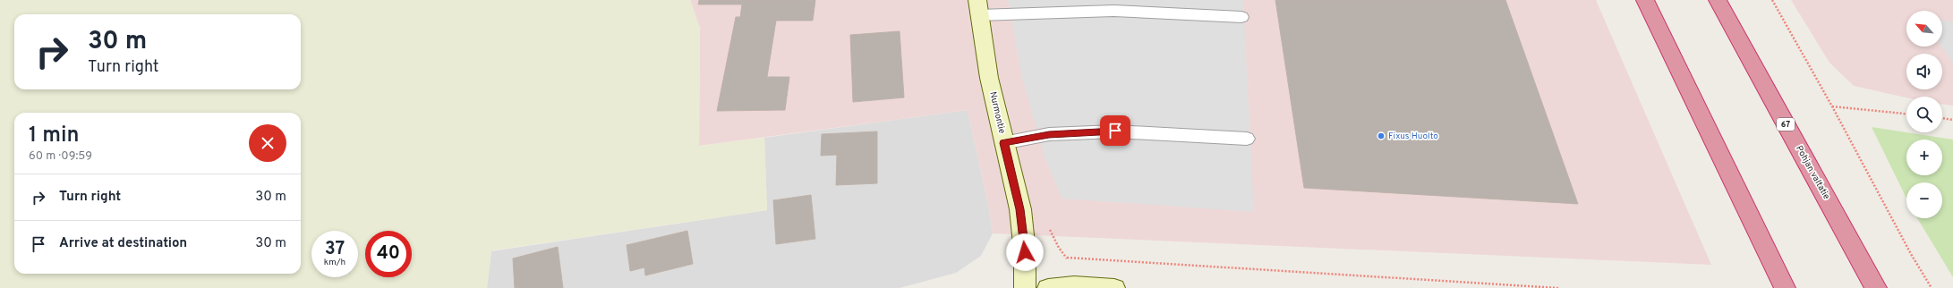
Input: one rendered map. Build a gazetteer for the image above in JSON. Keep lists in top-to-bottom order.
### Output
{
  "streets": {
    "highway": ["67", "Pohjan valtatie"],
    "street": ["Nurmontie"]
  },
  "places": ["Fixus Huolto"],
  "north": "top left",
  "page": {
    "map_buttons": ["+", "−"],
    "turn": ["30 m", "Turn right"],
    "heading": ["1 min", "60 m · 09:59"],
    "list": [
      {
        "name": "Turn right",
        "value": "30 m"
      },
      {
        "name": "Arrive at destination",
        "value": "30 m"
      }
    ],
    "speed": "37 km/h",
    "limit": "40"
  }
}
